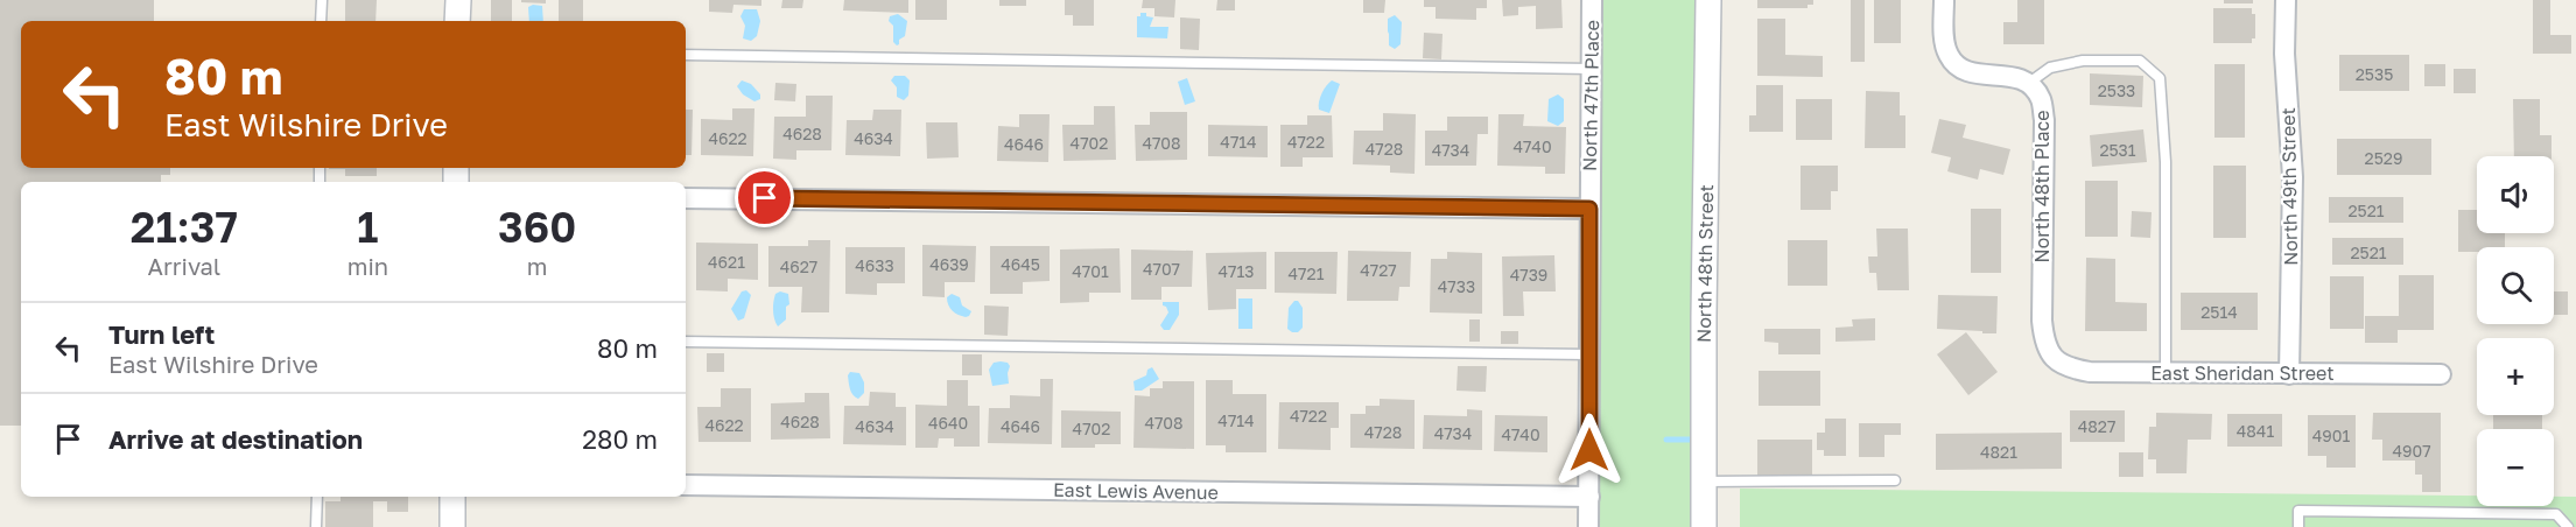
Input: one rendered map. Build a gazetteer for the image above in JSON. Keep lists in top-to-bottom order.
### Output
{
  "streets": {
    "street": [
      "North 47th Place",
      "North 48th Place",
      "North 49th Street",
      "North 48th Street",
      "East Sheridan Street",
      "East Lewis Avenue"
    ]
  },
  "crossings": [
    ["North 47th Place", "East Lewis Avenue"],
    ["North 48th Place", "East Sheridan Street"],
    ["North 49th Street", "East Sheridan Street"]
  ],
  "house_numbers": [
    "2535",
    "2533",
    "4628",
    "4622",
    "4634",
    "4714",
    "4722",
    "4702",
    "4708",
    "4646",
    "4740",
    "4728",
    "4734",
    "2531",
    "2529",
    "2521",
    "2521",
    "4621",
    "4639",
    "4645",
    "4633",
    "4627",
    "4707",
    "4727",
    "4701",
    "4713",
    "4721",
    "4739",
    "4733",
    "2514",
    "4722",
    "4714",
    "4628",
    "4640",
    "4708",
    "4622",
    "4634",
    "4646",
    "4827",
    "4702",
    "4841",
    "4728",
    "4734",
    "4740",
    "4901",
    "4907",
    "4821"
  ],
  "page": {
    "turn": ["80 m", "East Wilshire Drive"],
    "map_buttons": ["+", "−"],
    "eta": [
      "21:37",
      "Arrival",
      "1",
      "min",
      "360",
      "m"
    ],
    "list": [
      {
        "name": "Turn left",
        "note": "East Wilshire Drive",
        "value": "80 m"
      },
      {
        "name": "Arrive at destination",
        "value": "280 m"
      }
    ]
  }
}
